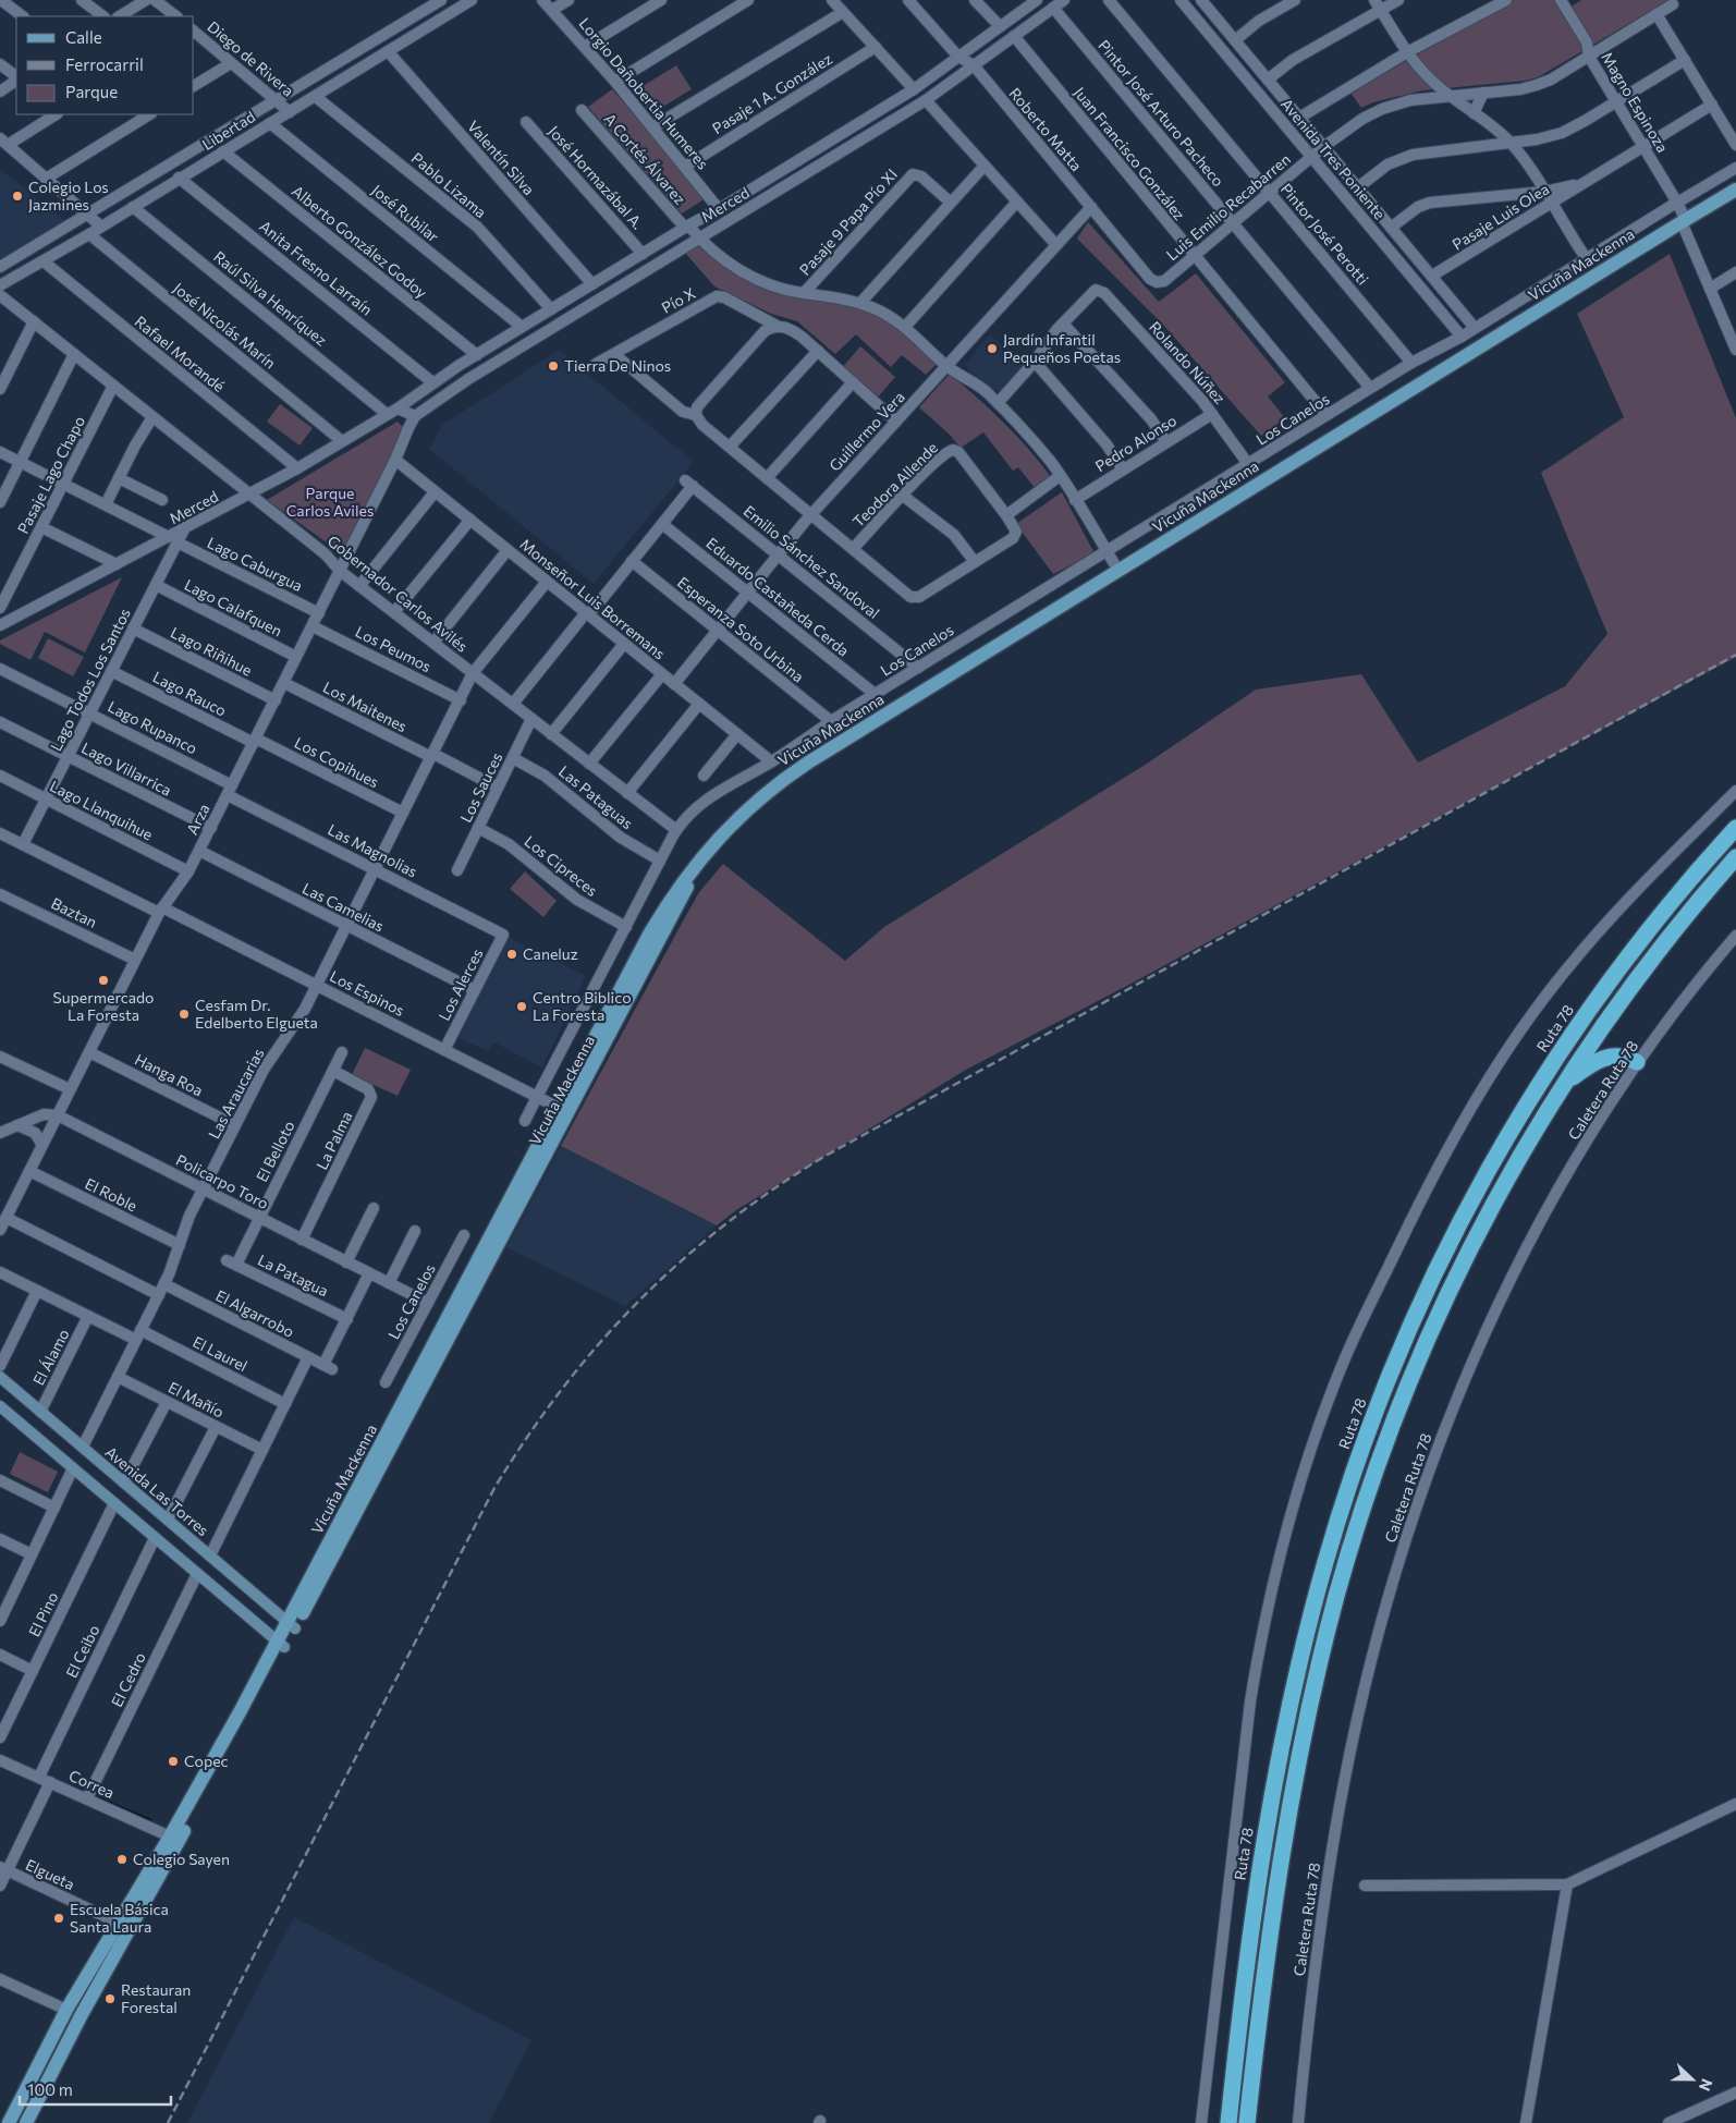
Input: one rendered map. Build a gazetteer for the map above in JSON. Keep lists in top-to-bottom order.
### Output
{
  "streets": {
    "highway": ["Ruta 78"],
    "main road": ["Vicuña Mackenna", "Avenida Las Torres"],
    "street": [
      "Diego de Rivera",
      "Lorgio Dañobertia Humeres",
      "Pasaje 1 A. González",
      "Magno Espinoza",
      "Pintor José Arturo Pacheco",
      "Roberto Matta",
      "Libertad",
      "Juan Francisco González",
      "Valentín Silva",
      "A Cortés Álvarez",
      "Avenida Tres Poniente",
      "José Hormazábal A.",
      "Pablo Lizama",
      "Merced",
      "Luis Emilio Recabarren",
      "José Rubilar",
      "Pasaje Luis Olea",
      "Pasaje 9 Papa Pío XI",
      "Pintor José Perotti",
      "Alberto González Godoy",
      "Anita Fresno Larraín",
      "Raúl Silva Henríquez",
      "Pío X",
      "José Nicolás Marín",
      "Rafael Morandé",
      "Rolando Núñez",
      "Los Canelos",
      "Guillermo Vera",
      "Pedro Alonso",
      "Pasaje Lago Chapo",
      "Teodora Allende",
      "Emilio Sánchez Sandoval",
      "Lago Caburgua",
      "Gobernador Carlos Avilés",
      "Eduardo Castañeda Cerda",
      "Monseñor Luis Borremans",
      "Lago Calafquen",
      "Esperanza Soto Urbina",
      "Los Peumos",
      "Lago Riñihue",
      "Lago Todos Los Santos",
      "Lago Rauco",
      "Los Maitenes",
      "Lago Rupanco",
      "Los Copihues",
      "Lago Villarrica",
      "Los Sauces",
      "Las Pataguas",
      "Lago Llanquihue",
      "Arza",
      "Las Magnolias",
      "Los Cipreces",
      "Las Camelias",
      "Baztan",
      "Los Alerces",
      "Los Espinos",
      "Hanga Roa",
      "Caletera Ruta 78",
      "Las Araucarias",
      "La Palma",
      "El Belloto",
      "Policarpo Toro",
      "El Roble",
      "La Patagua",
      "El Algarrobo",
      "El Laurel",
      "El Álamo",
      "El Mañío",
      "El Pino",
      "El Ceibo",
      "El Cedro",
      "Correa",
      "Elgueta"
    ]
  },
  "crossings": [
    ["Diego de Rivera", "Libertad"],
    ["Lorgio Dañobertia Humeres", "Pasaje 1 A. González"],
    ["Lorgio Dañobertia Humeres", "Merced"],
    ["Magno Espinoza", "Luis Emilio Recabarren"],
    ["Magno Espinoza", "Pasaje Luis Olea"],
    ["Magno Espinoza", "Vicuña Mackenna"],
    ["Pintor José Arturo Pacheco", "Merced"],
    ["Pintor José Arturo Pacheco", "Luis Emilio Recabarren"],
    ["Pintor José Arturo Pacheco", "Los Canelos"],
    ["Roberto Matta", "Merced"],
    ["Roberto Matta", "Luis Emilio Recabarren"],
    ["Roberto Matta", "Guillermo Vera"],
    ["Libertad", "Valentín Silva"],
    ["Libertad", "Pablo Lizama"],
    ["Libertad", "José Rubilar"],
    ["Libertad", "Alberto González Godoy"],
    ["Libertad", "Anita Fresno Larraín"],
    ["Libertad", "Raúl Silva Henríquez"],
    ["Libertad", "José Nicolás Marín"],
    ["Libertad", "Rafael Morandé"],
    ["Juan Francisco González", "Merced"],
    ["Juan Francisco González", "Luis Emilio Recabarren"],
    ["Juan Francisco González", "Los Canelos"],
    ["Valentín Silva", "Merced"],
    ["A Cortés Álvarez", "Merced"],
    ["A Cortés Álvarez", "Pasaje 9 Papa Pío XI"],
    ["A Cortés Álvarez", "Vicuña Mackenna"],
    ["A Cortés Álvarez", "Los Canelos"],
    ["A Cortés Álvarez", "Guillermo Vera"],
    ["A Cortés Álvarez", "Pedro Alonso"],
    ["Avenida Tres Poniente", "Luis Emilio Recabarren"],
    ["Avenida Tres Poniente", "Pasaje Luis Olea"],
    ["Avenida Tres Poniente", "Vicuña Mackenna"],
    ["Avenida Tres Poniente", "Los Canelos"],
    ["José Hormazábal A.", "Merced"],
    ["Pablo Lizama", "Merced"],
    ["Merced", "José Rubilar"],
    ["Merced", "Alberto González Godoy"],
    ["Merced", "Anita Fresno Larraín"],
    ["Merced", "Raúl Silva Henríquez"],
    ["Merced", "José Nicolás Marín"],
    ["Merced", "Rafael Morandé"],
    ["Merced", "Lago Caburgua"],
    ["Merced", "Gobernador Carlos Avilés"],
    ["Merced", "Lago Todos Los Santos"],
    ["Merced", "Arza"],
    ["Luis Emilio Recabarren", "Pintor José Perotti"],
    ["Pintor José Perotti", "Los Canelos"],
    ["Vicuña Mackenna", "Los Canelos"],
    ["Vicuña Mackenna", "Los Espinos"],
    ["Vicuña Mackenna", "Avenida Las Torres"],
    ["Vicuña Mackenna", "Correa"],
    ["Vicuña Mackenna", "Elgueta"],
    ["Rolando Núñez", "Los Canelos"],
    ["Rolando Núñez", "Pedro Alonso"],
    ["Los Canelos", "Emilio Sánchez Sandoval"],
    ["Los Canelos", "Gobernador Carlos Avilés"],
    ["Los Canelos", "Eduardo Castañeda Cerda"],
    ["Los Canelos", "Monseñor Luis Borremans"],
    ["Los Canelos", "Esperanza Soto Urbina"],
    ["Los Canelos", "Las Pataguas"],
    ["Los Canelos", "Los Cipreces"],
    ["Los Canelos", "Los Espinos"],
    ["Los Canelos", "Policarpo Toro"],
    ["Guillermo Vera", "Emilio Sánchez Sandoval"],
    ["Guillermo Vera", "Eduardo Castañeda Cerda"],
    ["Guillermo Vera", "Monseñor Luis Borremans"],
    ["Guillermo Vera", "Esperanza Soto Urbina"],
    ["Pasaje Lago Chapo", "Lago Caburgua"],
    ["Pasaje Lago Chapo", "Gobernador Carlos Avilés"],
    ["Emilio Sánchez Sandoval", "Eduardo Castañeda Cerda"],
    ["Lago Caburgua", "Lago Todos Los Santos"],
    ["Lago Caburgua", "Arza"],
    ["Gobernador Carlos Avilés", "Los Sauces"],
    ["Gobernador Carlos Avilés", "Arza"],
    ["Gobernador Carlos Avilés", "Las Araucarias"],
    ["Monseñor Luis Borremans", "Arza"],
    ["Monseñor Luis Borremans", "Las Araucarias"],
    ["Lago Calafquen", "Lago Todos Los Santos"],
    ["Lago Calafquen", "Arza"],
    ["Los Peumos", "Arza"],
    ["Los Peumos", "Las Araucarias"],
    ["Lago Riñihue", "Lago Todos Los Santos"],
    ["Lago Riñihue", "Arza"],
    ["Lago Todos Los Santos", "Lago Rauco"],
    ["Lago Todos Los Santos", "Lago Rupanco"],
    ["Lago Todos Los Santos", "Lago Villarrica"],
    ["Lago Todos Los Santos", "Lago Llanquihue"],
    ["Lago Todos Los Santos", "Los Espinos"],
    ["Lago Rauco", "Los Copihues"],
    ["Lago Rauco", "Arza"],
    ["Los Maitenes", "Arza"],
    ["Los Maitenes", "Las Araucarias"],
    ["Lago Rupanco", "Arza"],
    ["Lago Rupanco", "Las Magnolias"],
    ["Los Copihues", "Arza"],
    ["Los Copihues", "Las Araucarias"],
    ["Lago Villarrica", "Arza"],
    ["Los Sauces", "Las Pataguas"],
    ["Los Sauces", "Los Cipreces"],
    ["Lago Llanquihue", "Arza"],
    ["Arza", "Las Magnolias"],
    ["Arza", "Las Camelias"],
    ["Arza", "Baztan"],
    ["Arza", "Los Espinos"],
    ["Arza", "Hanga Roa"],
    ["Arza", "Policarpo Toro"],
    ["Arza", "El Roble"],
    ["Las Magnolias", "Los Alerces"],
    ["Las Magnolias", "Las Araucarias"],
    ["Las Camelias", "Los Alerces"],
    ["Las Camelias", "Las Araucarias"],
    ["Los Alerces", "Los Espinos"],
    ["Los Espinos", "Las Araucarias"],
    ["Hanga Roa", "Las Araucarias"],
    ["Las Araucarias", "Policarpo Toro"],
    ["Las Araucarias", "El Roble"],
    ["Las Araucarias", "El Algarrobo"],
    ["Las Araucarias", "El Laurel"],
    ["Las Araucarias", "El Mañío"],
    ["Las Araucarias", "Avenida Las Torres"],
    ["La Palma", "El Belloto"],
    ["La Palma", "Policarpo Toro"],
    ["El Belloto", "Policarpo Toro"],
    ["El Belloto", "La Patagua"],
    ["La Patagua", "El Algarrobo"],
    ["El Laurel", "El Álamo"],
    ["El Álamo", "Avenida Las Torres"],
    ["El Ceibo", "Correa"],
    ["El Cedro", "Correa"]
  ],
  "parks": ["Parque Carlos Aviles"],
  "places": [
    "Colegio Los Jazmines",
    "Jardín Infantil Pequeños Poetas",
    "Tierra De Ninos",
    "Caneluz",
    "Supermercado La Foresta",
    "Centro Biblico La Foresta",
    "Cesfam Dr. Edelberto Elgueta",
    "Copec",
    "Colegio Sayen",
    "Escuela Básica Santa Laura",
    "Restauran Forestal"
  ],
  "legend": ["Calle", "Ferrocarril", "Parque"],
  "scale_bar": "100 m",
  "north": "right"
}
